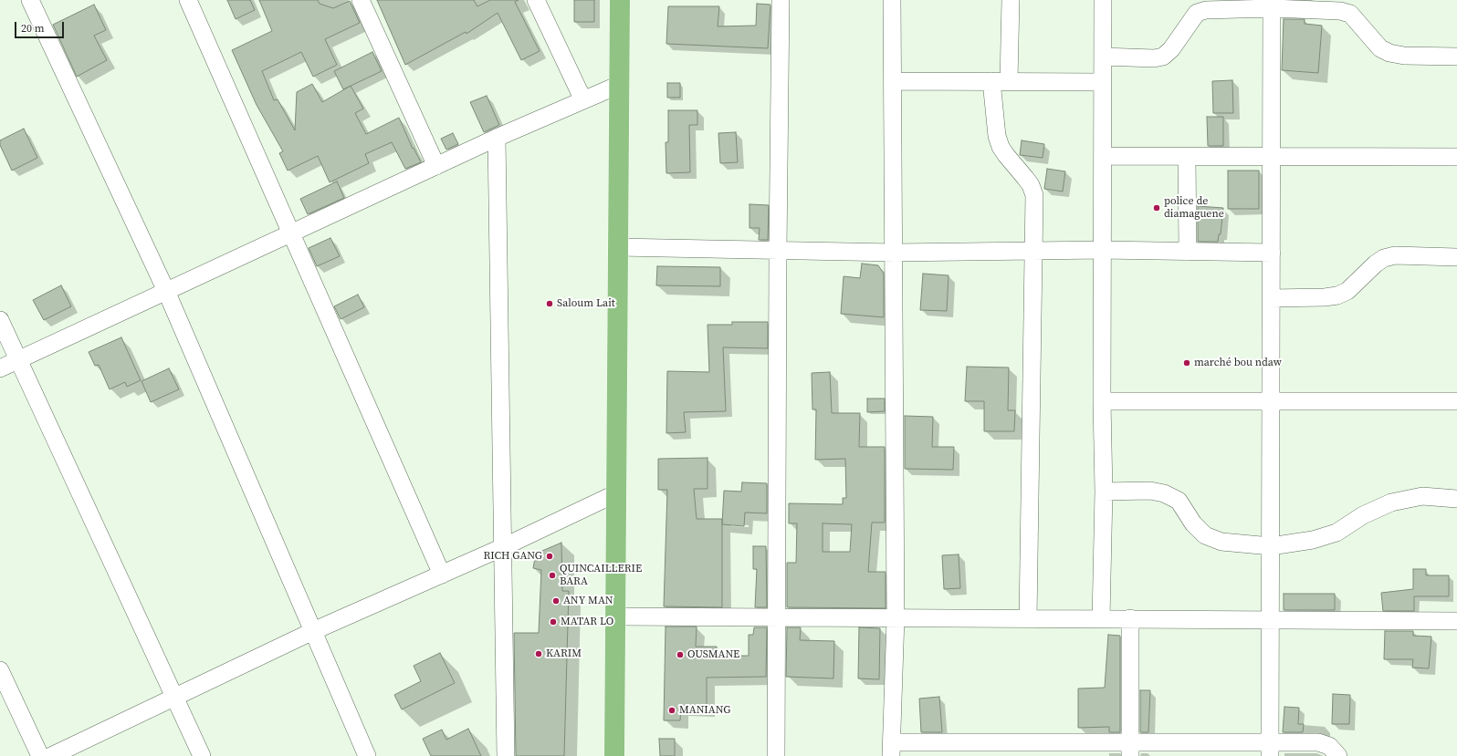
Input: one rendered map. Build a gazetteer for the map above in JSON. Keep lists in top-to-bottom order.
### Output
{
  "places": [
    "police de diamaguene",
    "Saloum Lait",
    "marché bou ndaw",
    "RICH GANG",
    "QUINCAILLERIE BARA",
    "ANY MAN",
    "MATAR LO",
    "KARIM",
    "OUSMANE",
    "MANIANG"
  ],
  "scale_bar": "20 m"
}
